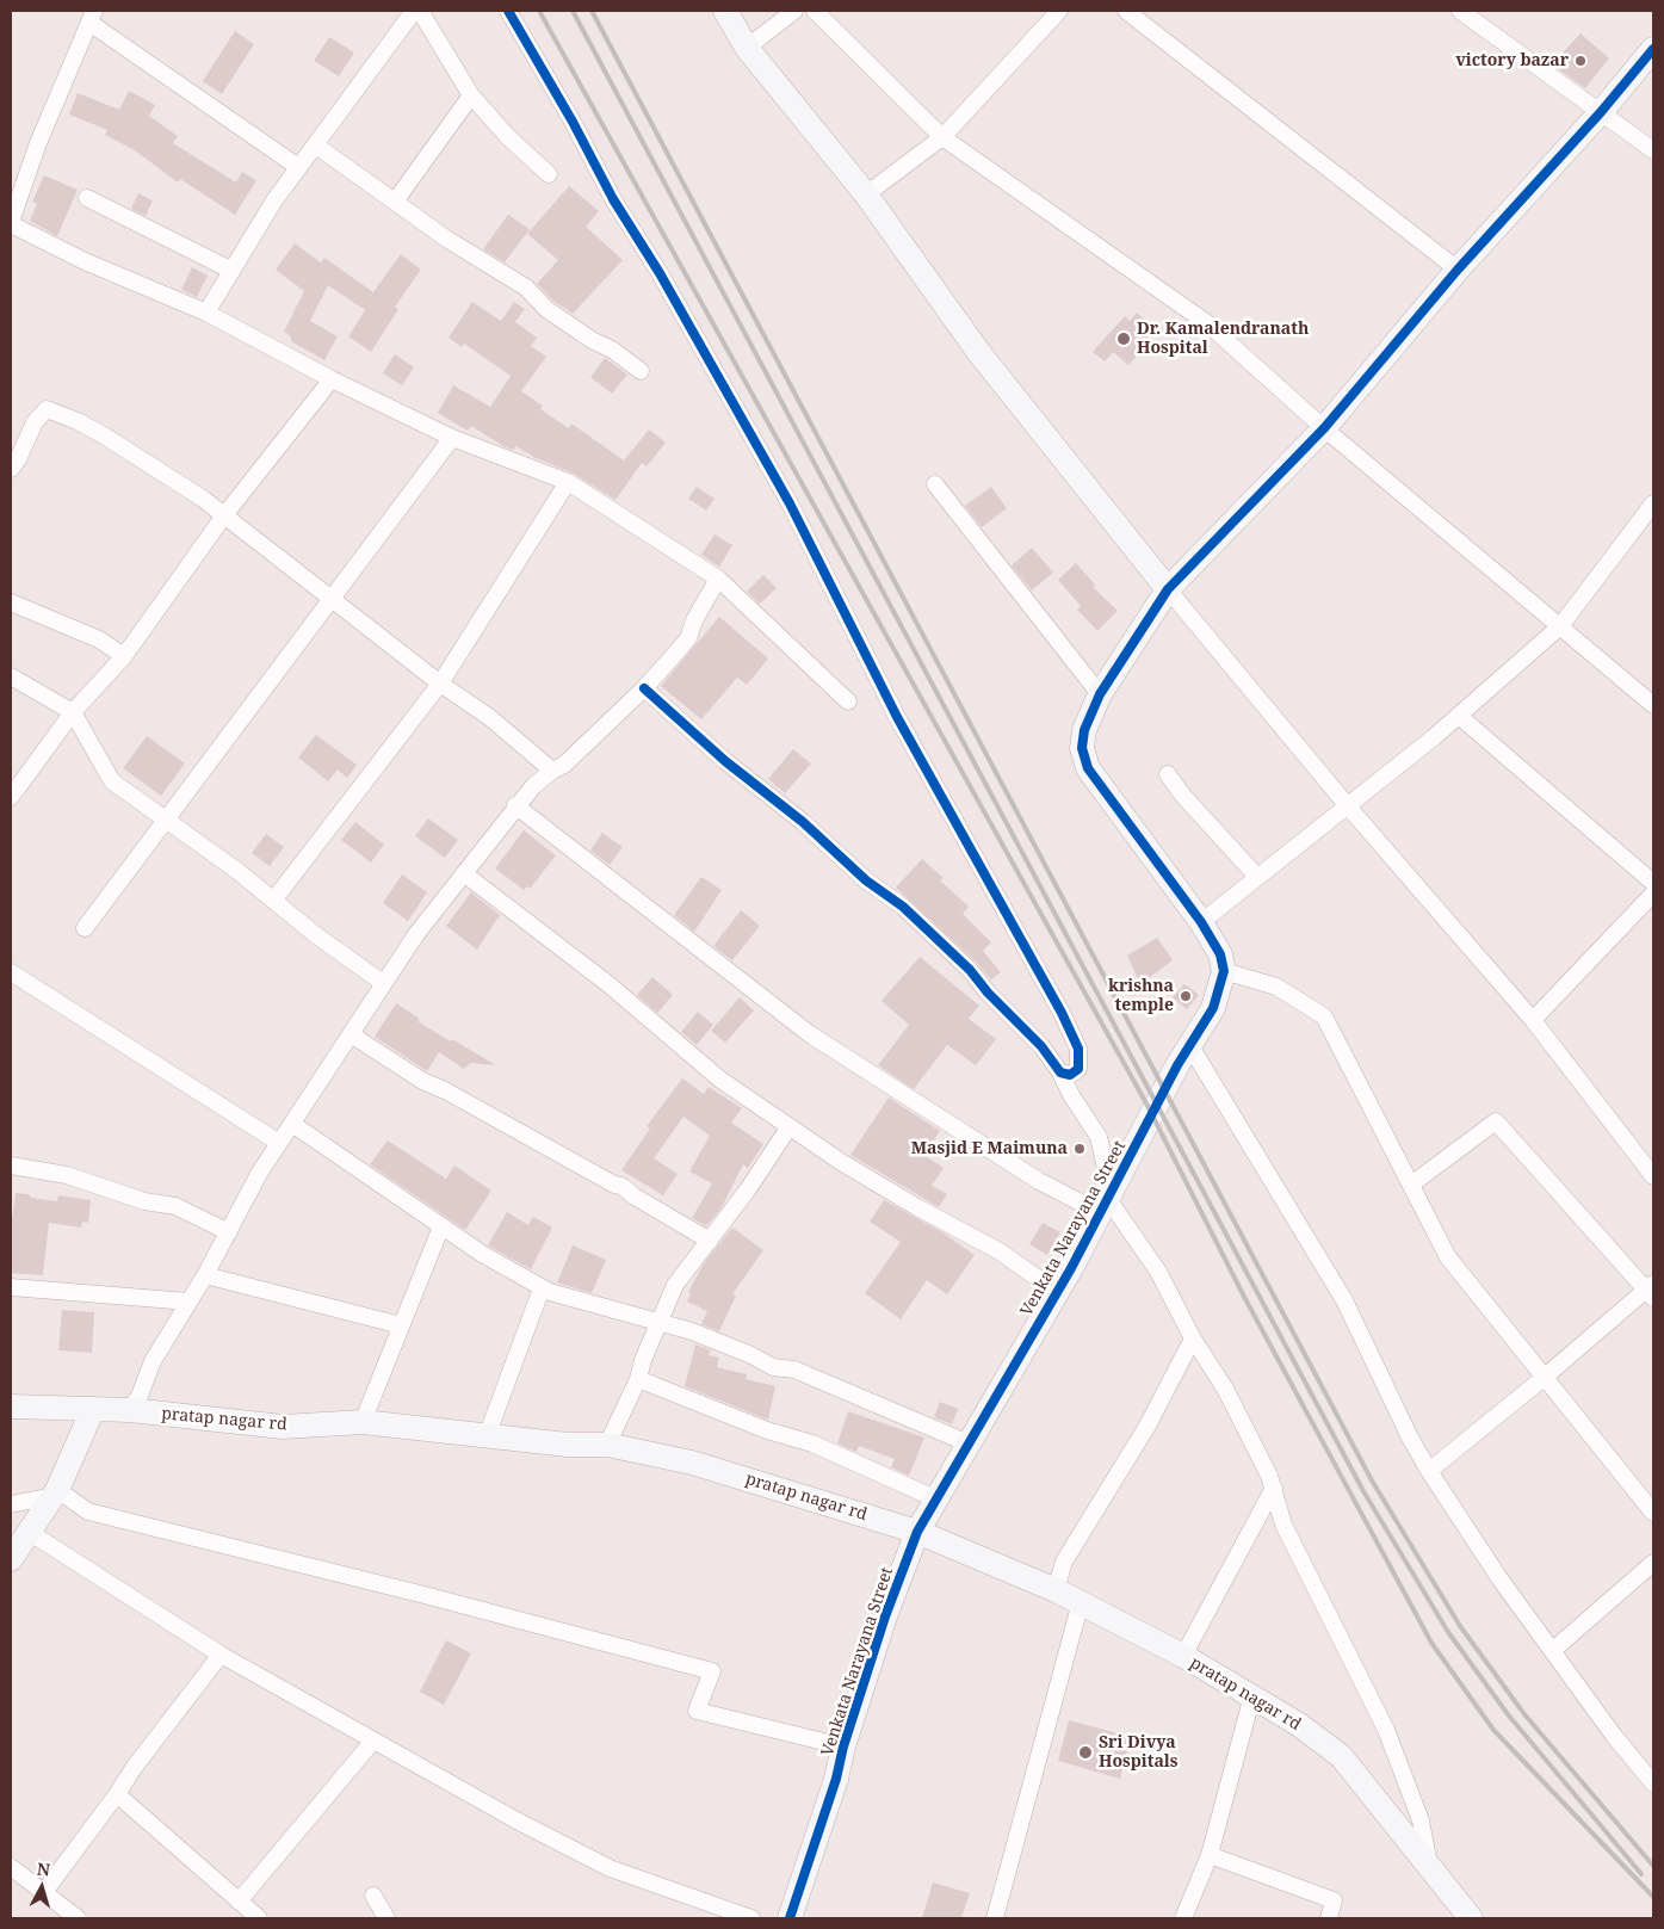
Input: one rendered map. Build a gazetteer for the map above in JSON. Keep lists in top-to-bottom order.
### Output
{
  "streets": {
    "street": ["Venkata Narayana Street", "pratap nagar rd"]
  },
  "crossings": [
    ["Venkata Narayana Street", "pratap nagar rd"]
  ],
  "places": [
    "victory bazar",
    "Dr. Kamalendranath Hospital",
    "krishna temple",
    "Masjid E Maimuna",
    "Sri Divya Hospitals"
  ],
  "north": "top"
}
